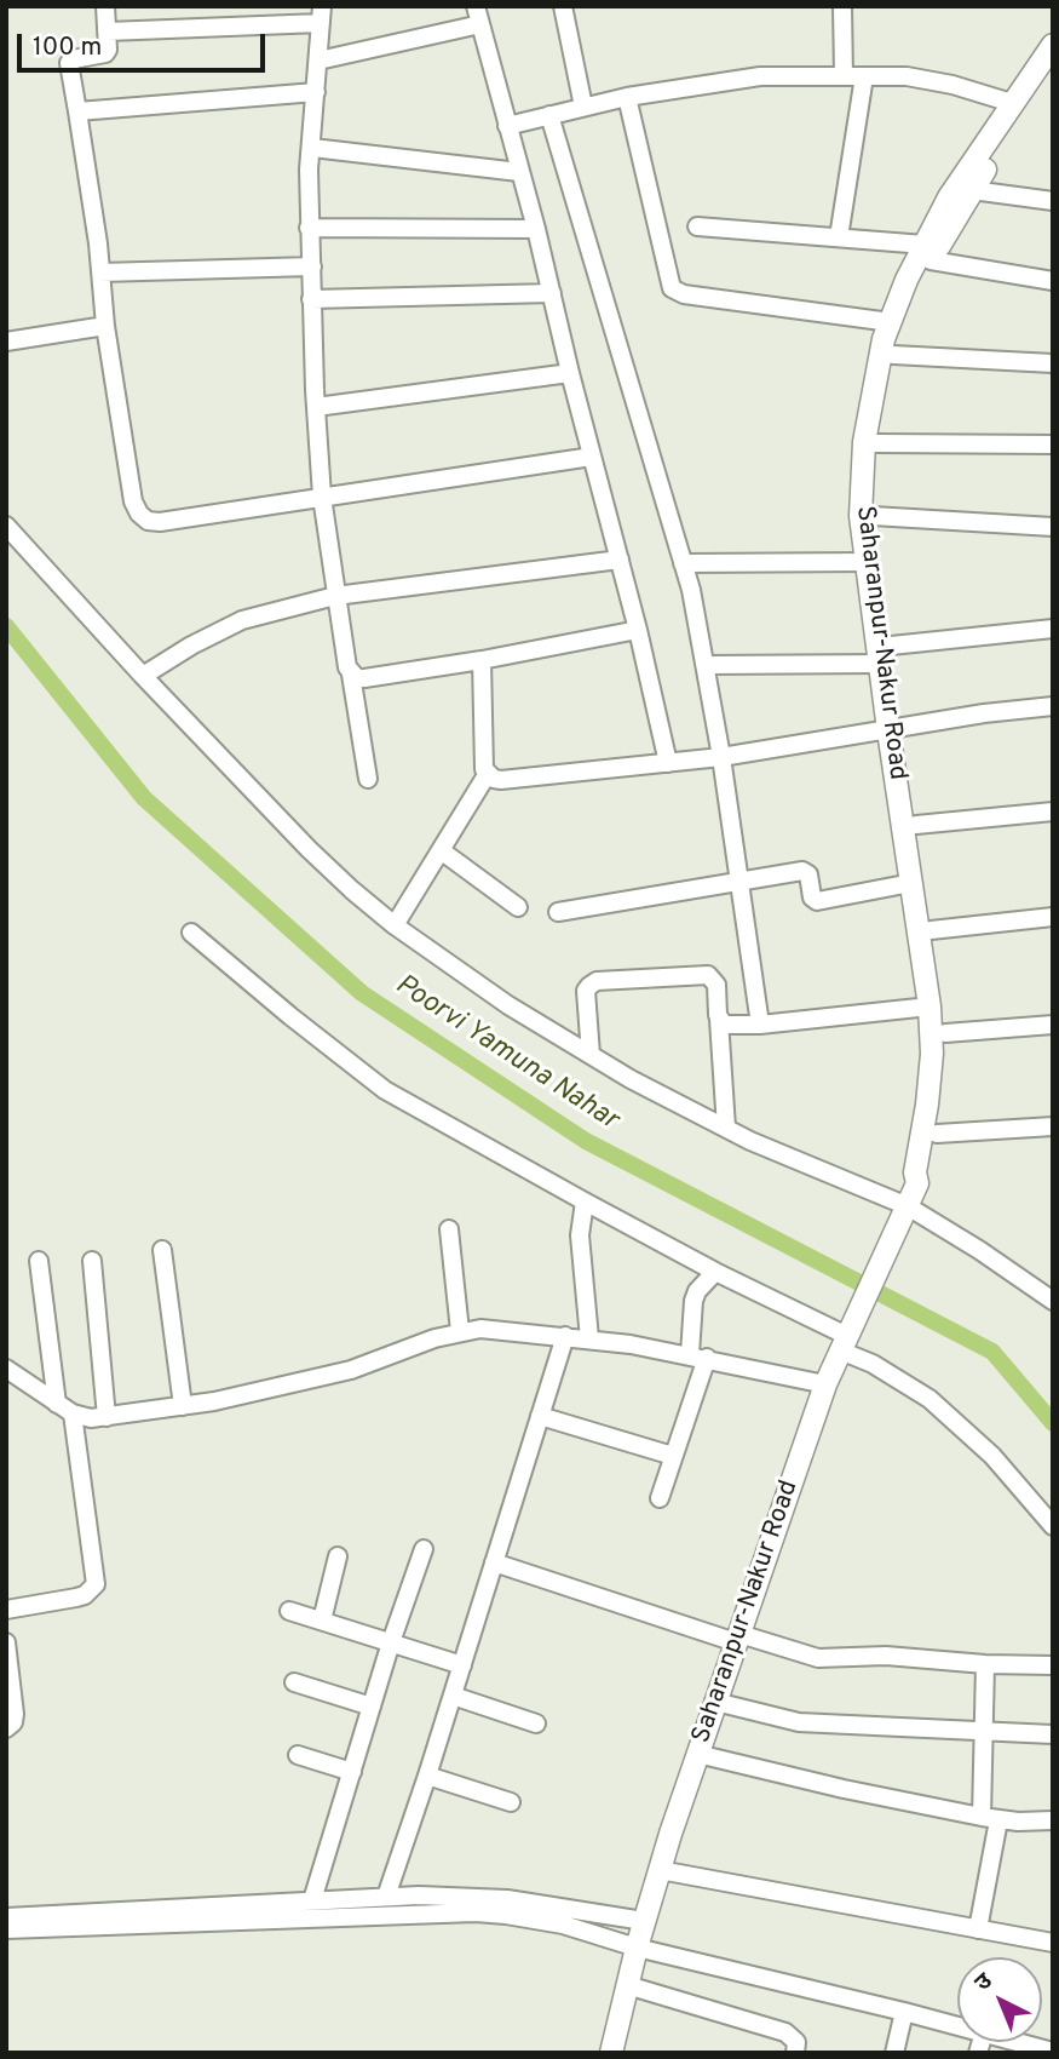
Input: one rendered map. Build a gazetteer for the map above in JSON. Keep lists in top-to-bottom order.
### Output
{
  "streets": {
    "main road": ["Saharanpur-Nakur Road"]
  },
  "water": ["Poorvi Yamuna Nahar"],
  "scale_bar": "100 m",
  "north": "top left"
}
